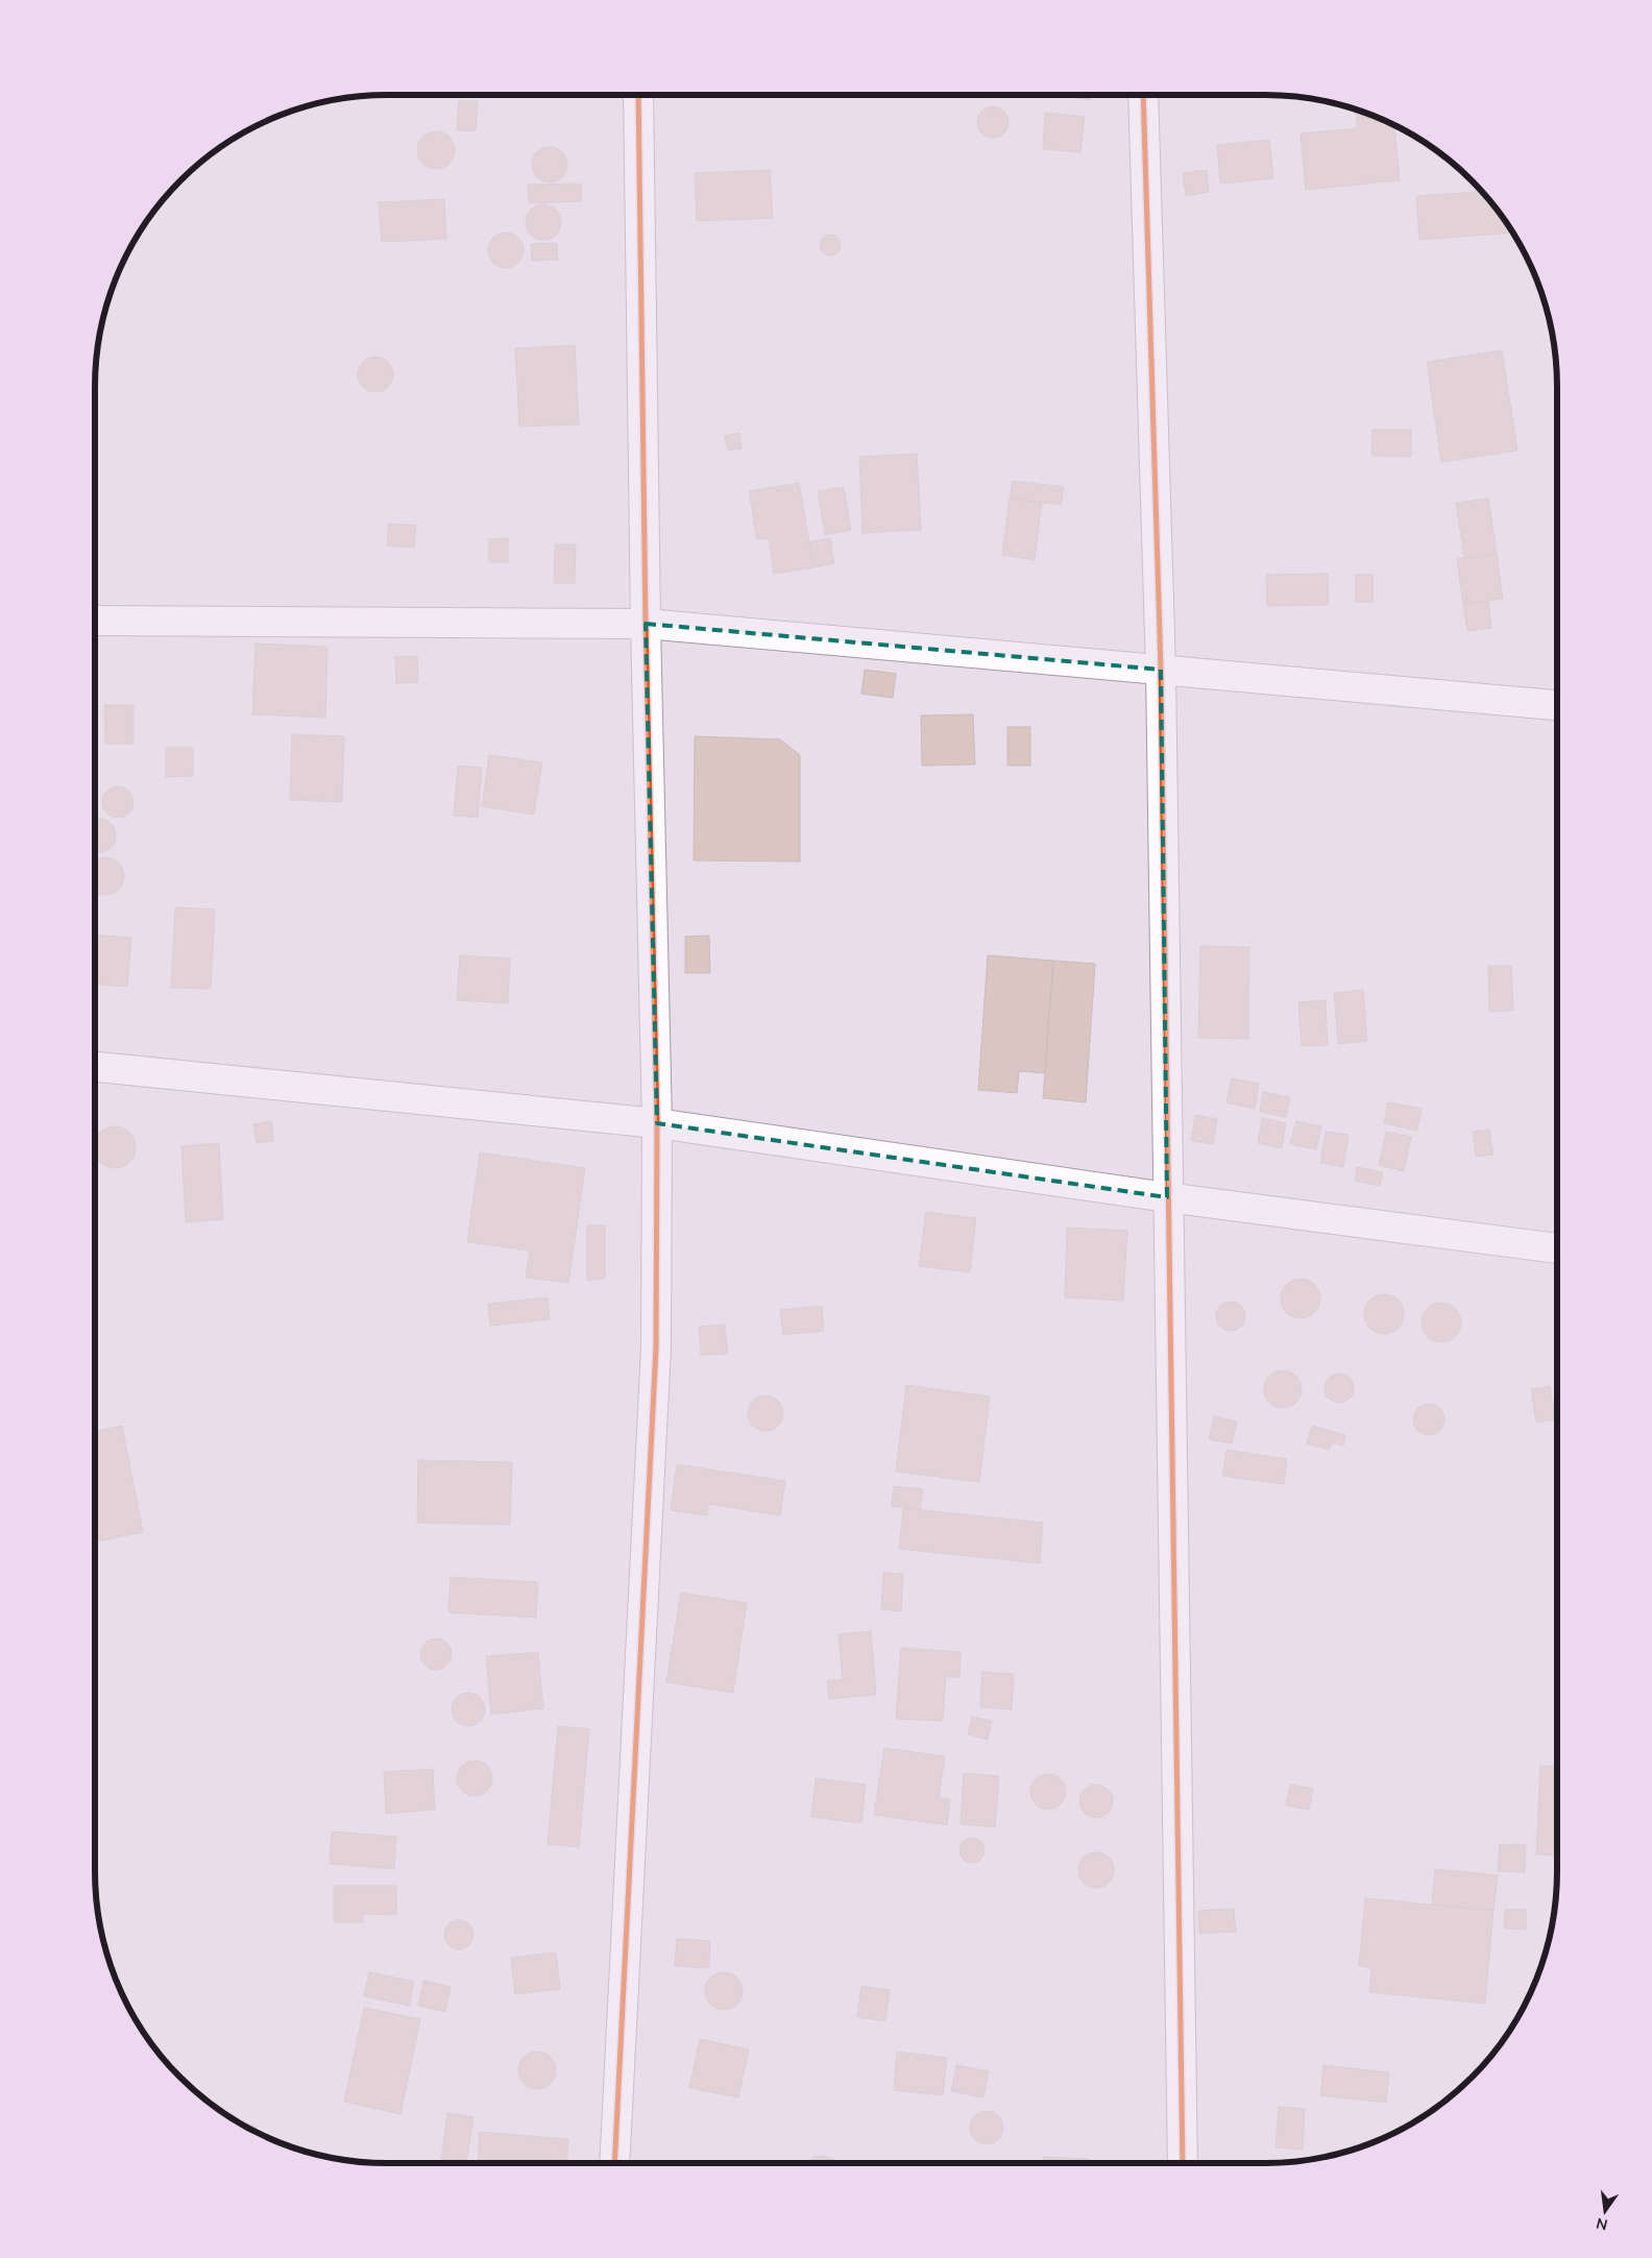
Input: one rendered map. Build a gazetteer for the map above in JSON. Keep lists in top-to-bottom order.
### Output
{
  "north": "bottom"
}
